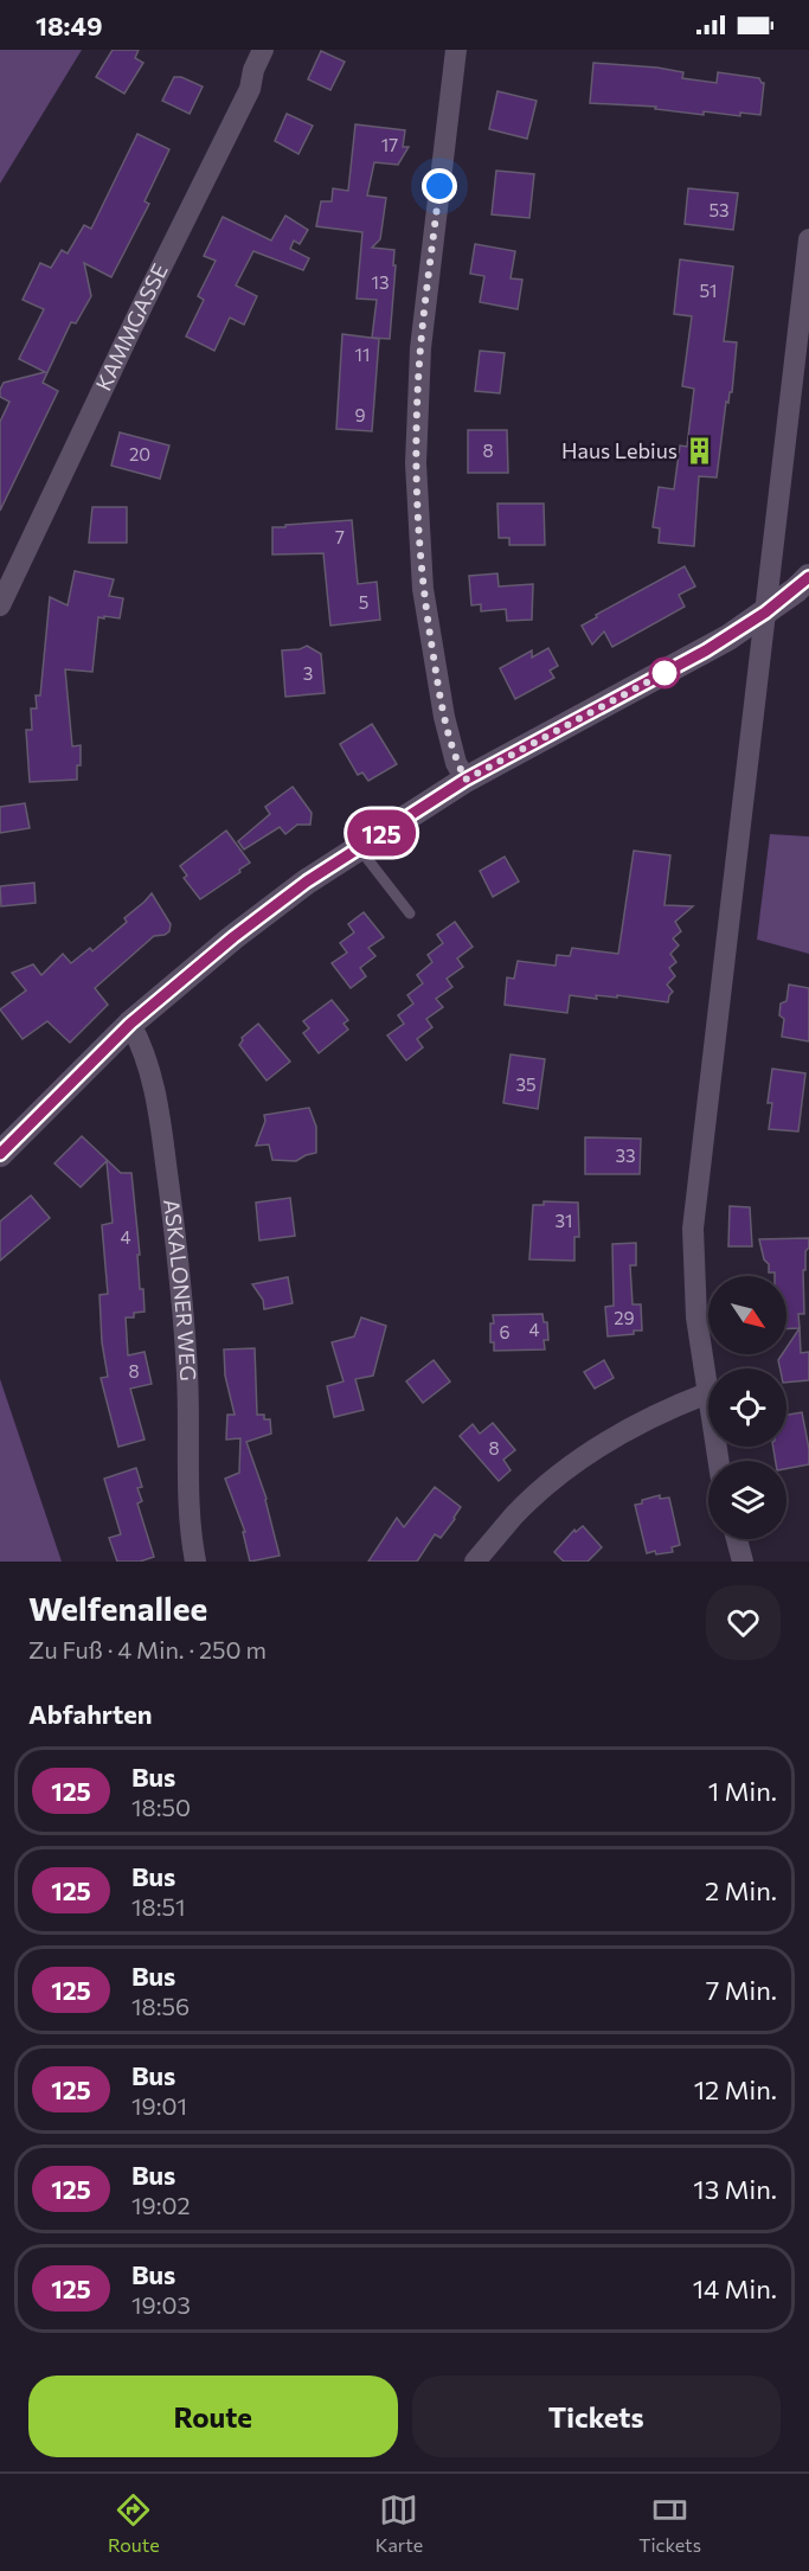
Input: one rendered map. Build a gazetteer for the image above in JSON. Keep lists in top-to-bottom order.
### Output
{
  "streets": {
    "street": ["KAMMGASSE", "ASKALONER WEG"]
  },
  "places": {
    "building": ["Haus Lebius"]
  },
  "lines": ["bus line 125"],
  "house_numbers": [
    "17",
    "53",
    "13",
    "51",
    "11",
    "9",
    "8",
    "20",
    "7",
    "5",
    "3",
    "35",
    "33",
    "31",
    "4",
    "29",
    "4",
    "6",
    "8",
    "8"
  ],
  "north": "bottom right",
  "page": {
    "status": "18:49",
    "on_map": "125",
    "heading": [
      ["Welfenallee", "Zu Fuß · 4 Min. · 250 m"],
      "Abfahrten"
    ],
    "list": [
      {
        "mark": "125",
        "name": "Bus",
        "note": "18:50",
        "value": "1 Min."
      },
      {
        "mark": "125",
        "name": "Bus",
        "note": "18:51",
        "value": "2 Min."
      },
      {
        "mark": "125",
        "name": "Bus",
        "note": "18:56",
        "value": "7 Min."
      },
      {
        "mark": "125",
        "name": "Bus",
        "note": "19:01",
        "value": "12 Min."
      },
      {
        "mark": "125",
        "name": "Bus",
        "note": "19:02",
        "value": "13 Min."
      },
      {
        "mark": "125",
        "name": "Bus",
        "note": "19:03",
        "value": "14 Min."
      }
    ],
    "buttons": ["Route", "Tickets"],
    "tabs": ["Route", "Karte", "Tickets"]
  }
}
